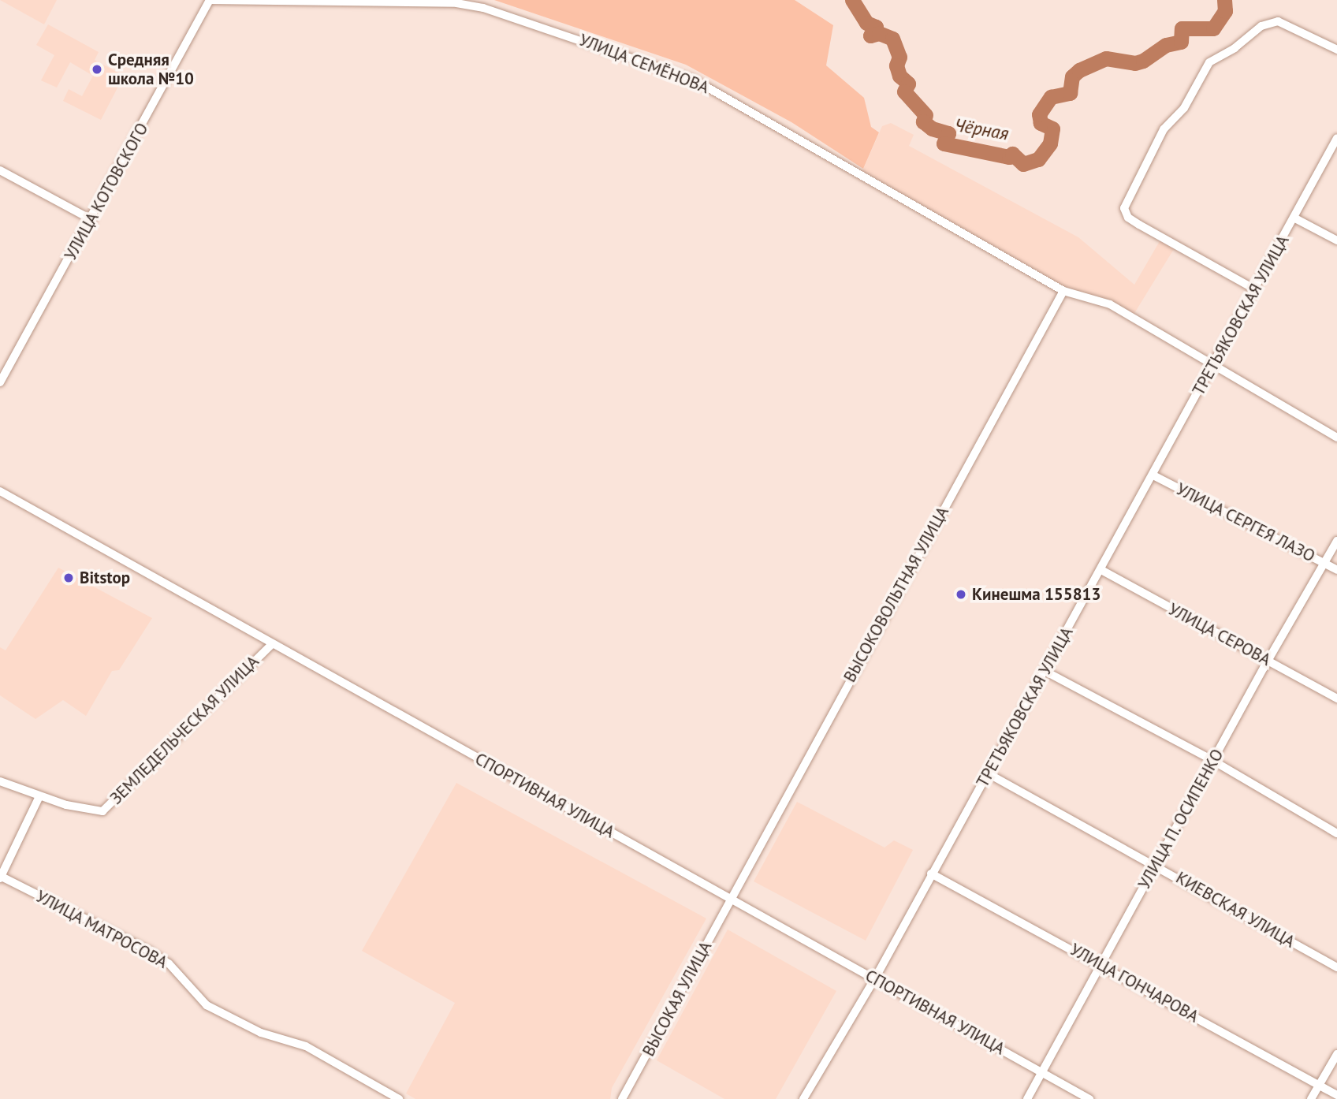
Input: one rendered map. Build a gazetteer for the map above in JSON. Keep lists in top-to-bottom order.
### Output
{
  "streets": {
    "street": [
      "УЛИЦА СЕМЁНОВА",
      "УЛИЦА КОТОВСКОГО",
      "ТРЕТЬЯКОВСКАЯ УЛИЦА",
      "УЛИЦА СЕРГЕЯ ЛАЗО",
      "ВЫСОКОВОЛЬТНАЯ УЛИЦА",
      "УЛИЦА СЕРОВА",
      "ЗЕМЛЕДЕЛЬЧЕСКАЯ УЛИЦА",
      "СПОРТИВНАЯ УЛИЦА",
      "УЛИЦА П. ОСИПЕНКО",
      "КИЕВСКАЯ УЛИЦА",
      "УЛИЦА МАТРОСОВА",
      "УЛИЦА ГОНЧАРОВА",
      "ВЫСОКАЯ УЛИЦА"
    ]
  },
  "crossings": [
    ["УЛИЦА СЕМЁНОВА", "УЛИЦА КОТОВСКОГО"],
    ["УЛИЦА СЕМЁНОВА", "ТРЕТЬЯКОВСКАЯ УЛИЦА"],
    ["УЛИЦА СЕМЁНОВА", "ВЫСОКОВОЛЬТНАЯ УЛИЦА"],
    ["ТРЕТЬЯКОВСКАЯ УЛИЦА", "УЛИЦА СЕРГЕЯ ЛАЗО"],
    ["ТРЕТЬЯКОВСКАЯ УЛИЦА", "УЛИЦА СЕРОВА"],
    ["ТРЕТЬЯКОВСКАЯ УЛИЦА", "СПОРТИВНАЯ УЛИЦА"],
    ["ТРЕТЬЯКОВСКАЯ УЛИЦА", "КИЕВСКАЯ УЛИЦА"],
    ["ТРЕТЬЯКОВСКАЯ УЛИЦА", "УЛИЦА ГОНЧАРОВА"],
    ["УЛИЦА СЕРГЕЯ ЛАЗО", "УЛИЦА П. ОСИПЕНКО"],
    ["ВЫСОКОВОЛЬТНАЯ УЛИЦА", "СПОРТИВНАЯ УЛИЦА"],
    ["ВЫСОКОВОЛЬТНАЯ УЛИЦА", "ВЫСОКАЯ УЛИЦА"],
    ["УЛИЦА СЕРОВА", "УЛИЦА П. ОСИПЕНКО"],
    ["ЗЕМЛЕДЕЛЬЧЕСКАЯ УЛИЦА", "СПОРТИВНАЯ УЛИЦА"],
    ["СПОРТИВНАЯ УЛИЦА", "УЛИЦА П. ОСИПЕНКО"],
    ["СПОРТИВНАЯ УЛИЦА", "ВЫСОКАЯ УЛИЦА"],
    ["УЛИЦА П. ОСИПЕНКО", "КИЕВСКАЯ УЛИЦА"],
    ["УЛИЦА П. ОСИПЕНКО", "УЛИЦА ГОНЧАРОВА"]
  ],
  "water": ["Чёрная"],
  "places": ["Средняя школа №10", "Bitstop", "Кинешма 155813"]
}
